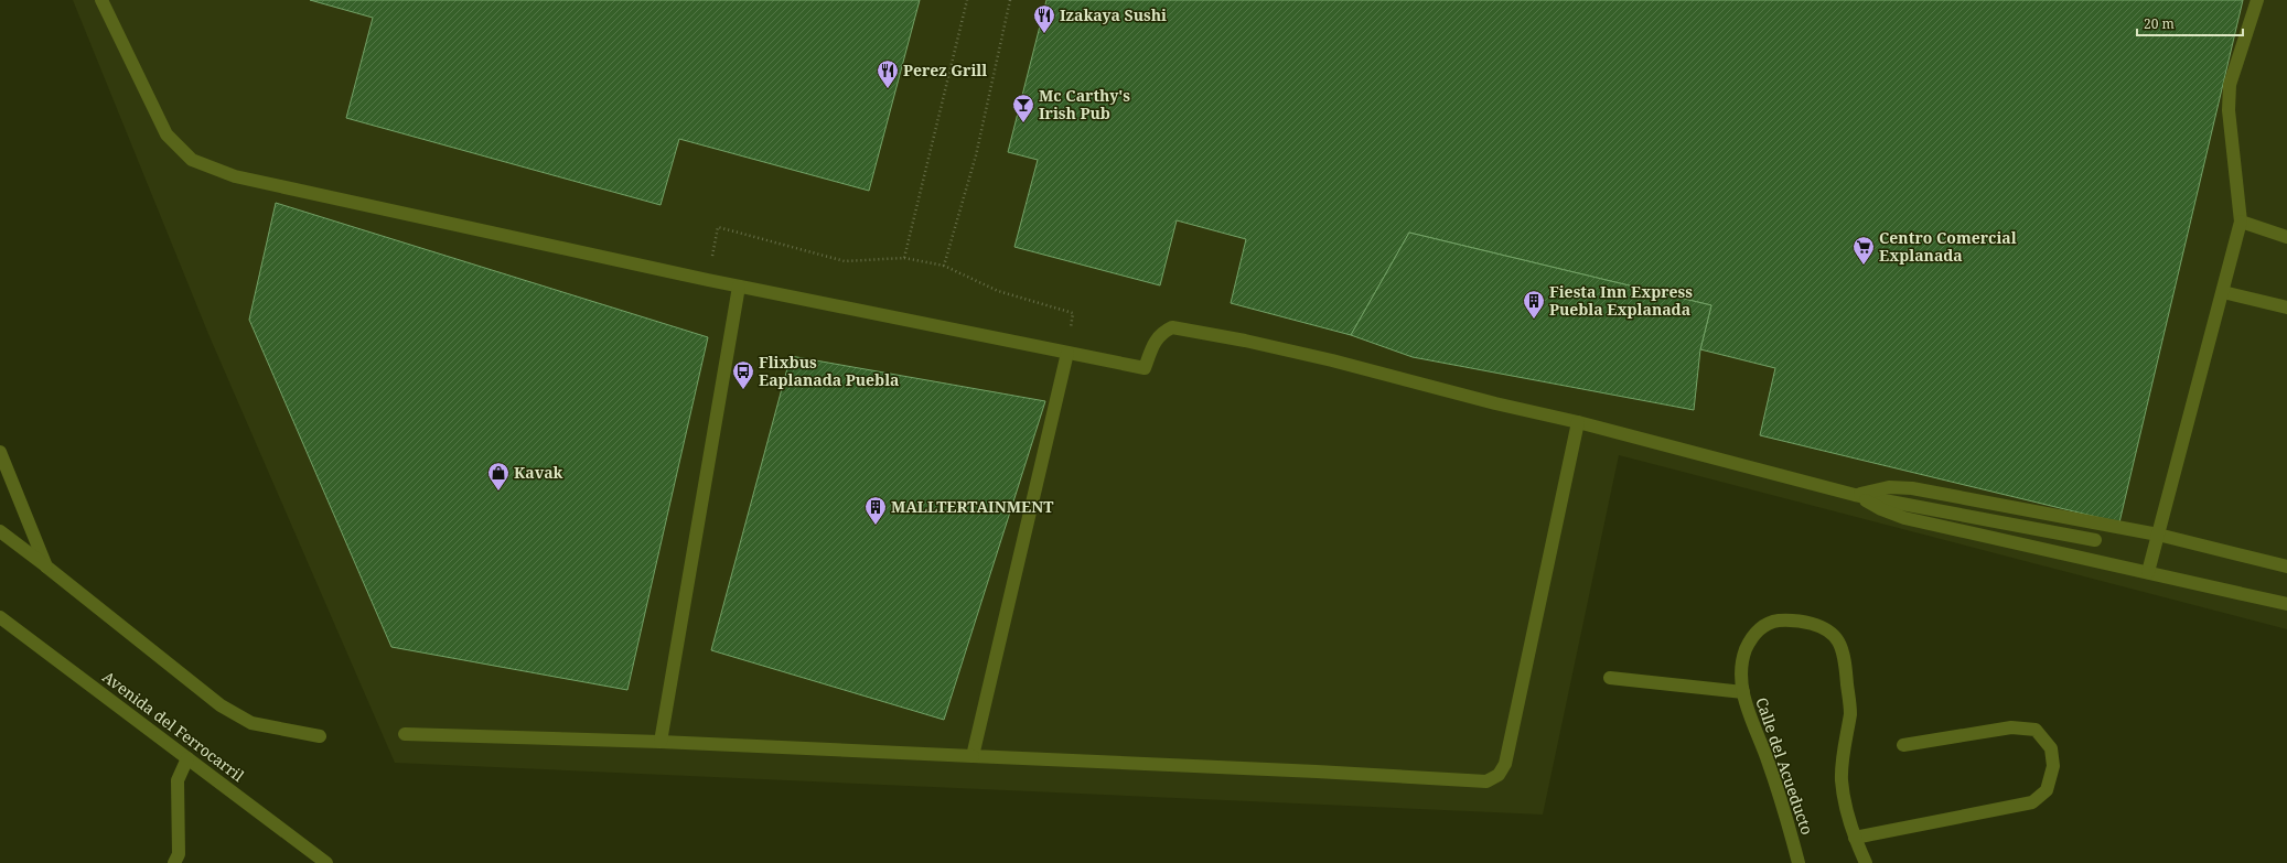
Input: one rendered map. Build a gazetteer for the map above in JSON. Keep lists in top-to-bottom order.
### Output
{
  "streets": {
    "street": ["Avenida del Ferrocarril", "Calle del Acueducto"]
  },
  "places": {
    "restaurant": ["Izakaya Sushi", "Perez Grill"],
    "bar": ["Mc Carthy's Irish Pub"],
    "supermarket": ["Centro Comercial Explanada"],
    "building": ["Fiesta Inn Express Puebla Explanada", "MALLTERTAINMENT"],
    "bus stop": ["Flixbus Eaplanada Puebla"],
    "shop": ["Kavak"]
  },
  "scale_bar": "20 m"
}
